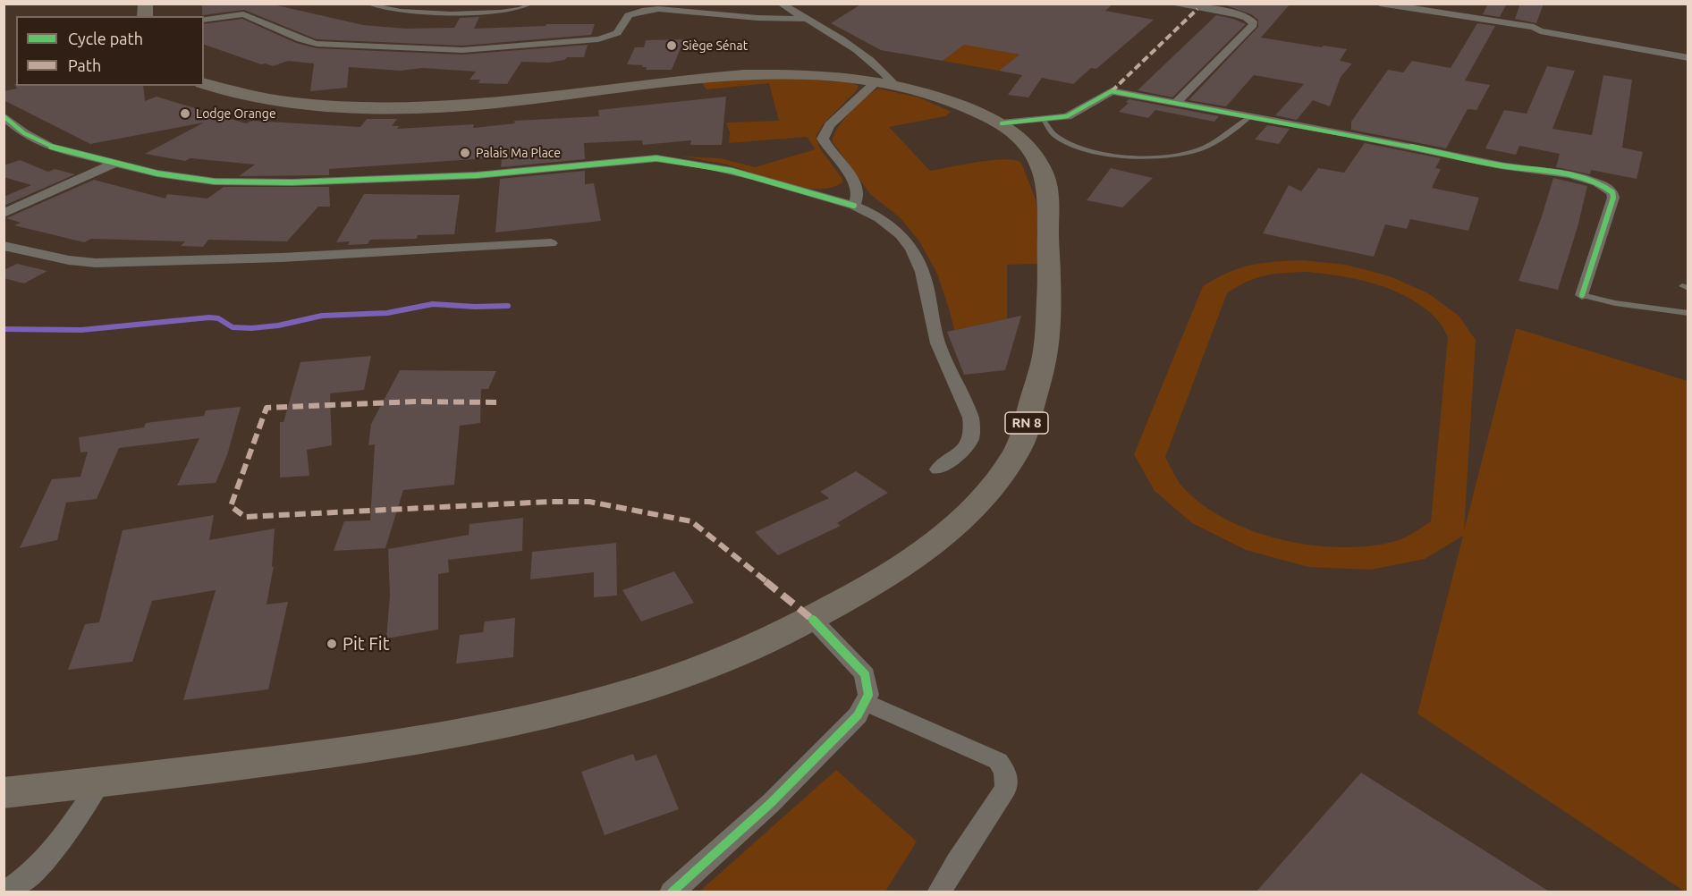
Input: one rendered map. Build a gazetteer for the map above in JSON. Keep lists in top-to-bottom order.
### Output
{
  "streets": {
    "main road": ["RN 8"]
  },
  "places": [
    "Siège Sénat",
    "Lodge Orange",
    "Palais Ma Place",
    "Pit Fit"
  ],
  "legend": ["Cycle path", "Path"]
}
